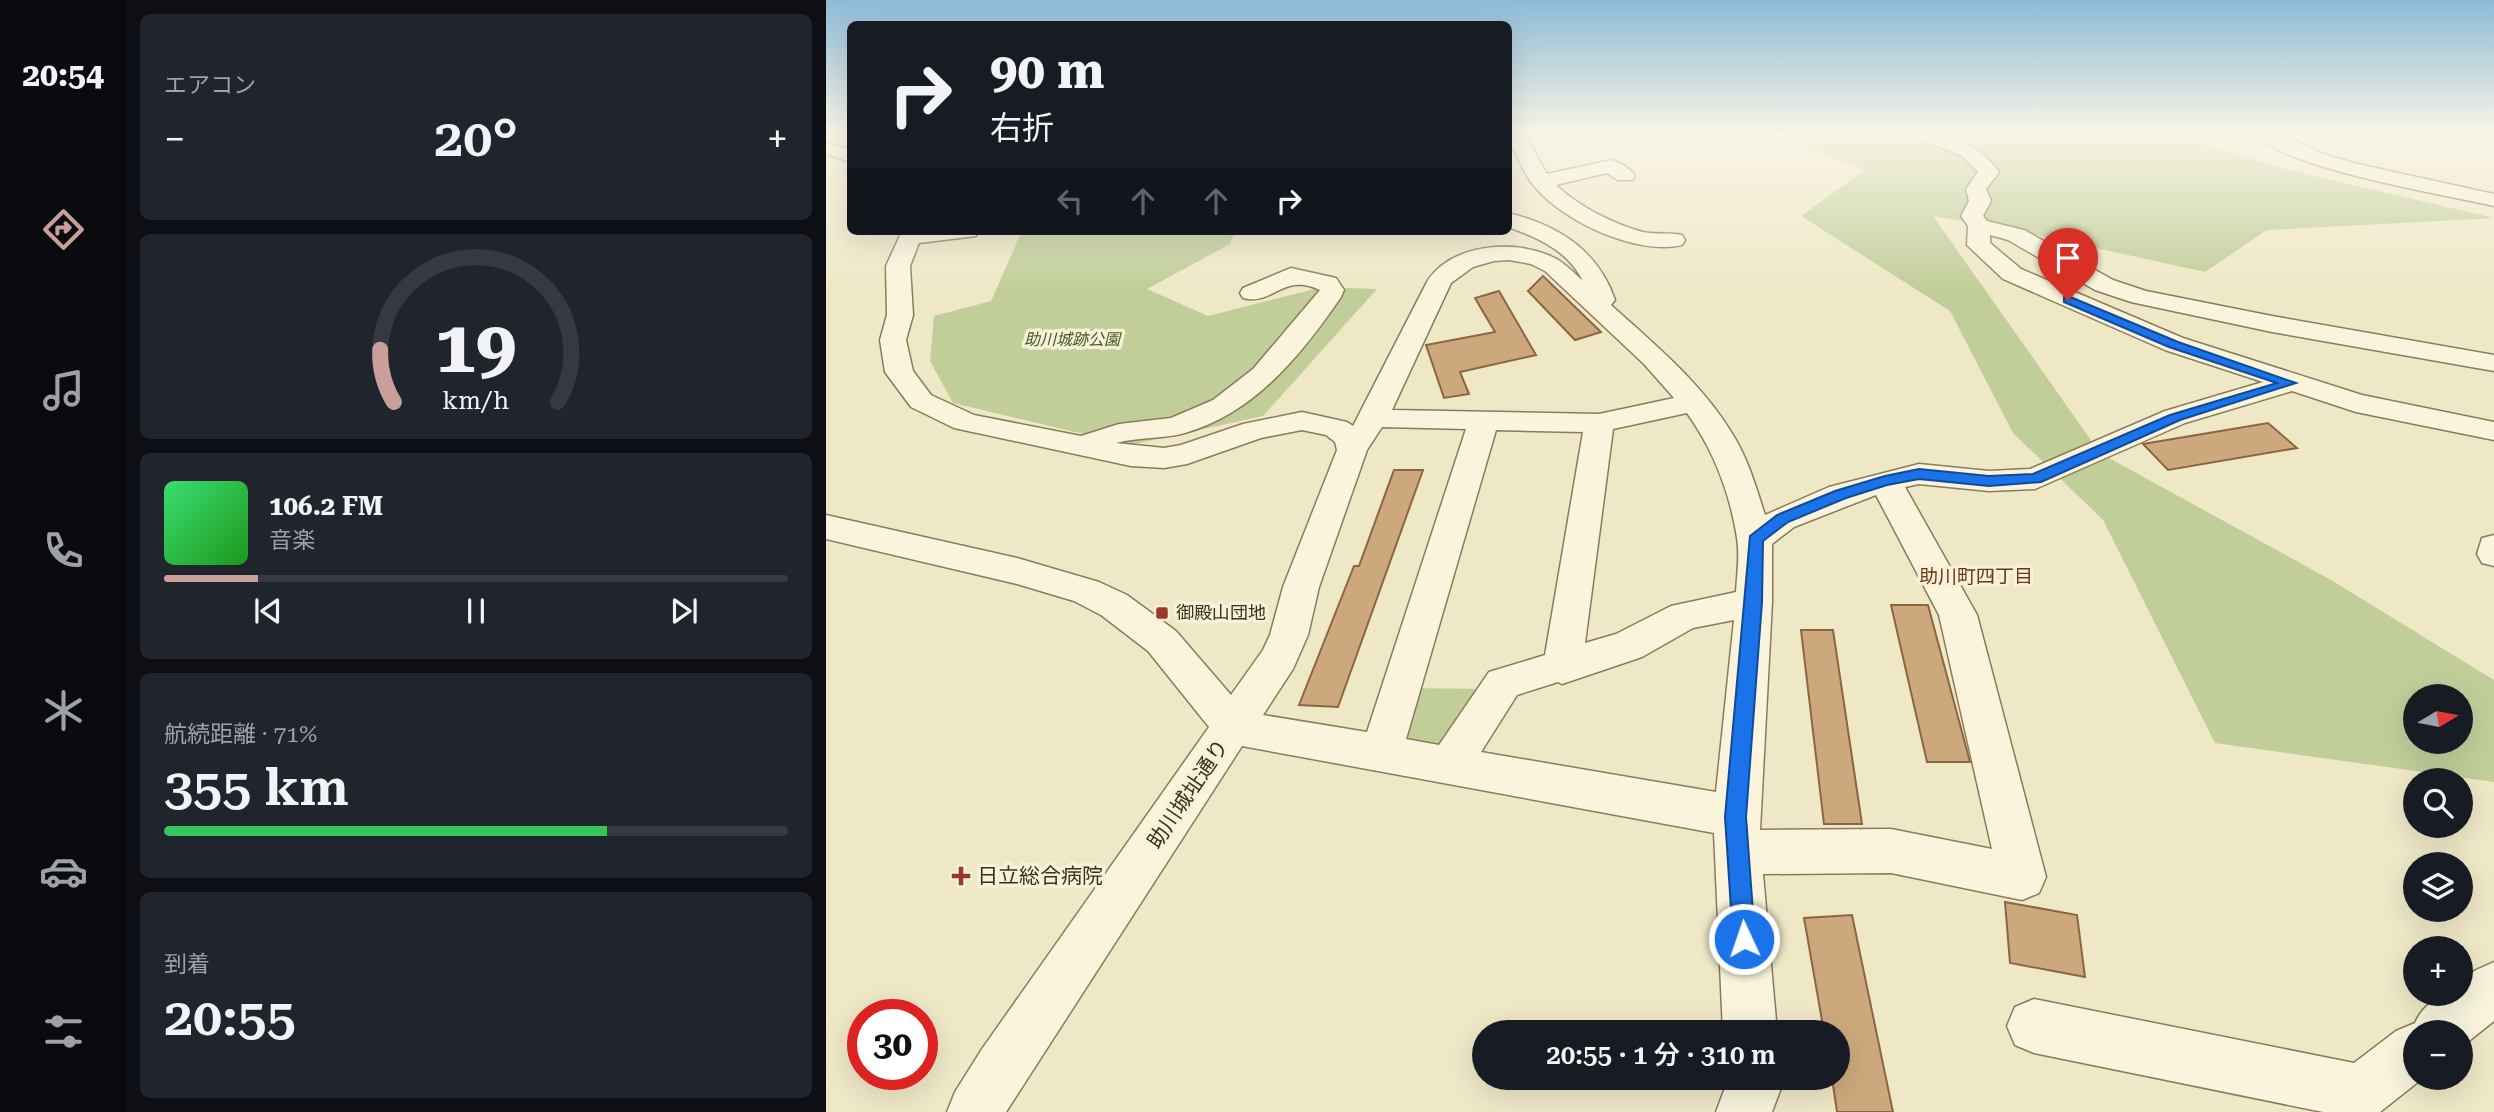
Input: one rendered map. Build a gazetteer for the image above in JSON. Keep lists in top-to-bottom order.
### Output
{
  "streets": {
    "street": ["助川城址通り"]
  },
  "districts": ["助川町四丁目"],
  "parks": ["助川城跡公園"],
  "places": {
    "transit": ["御殿山団地"],
    "health": ["日立総合病院"]
  },
  "north": "right",
  "page": {
    "tabs": "20:54",
    "tile": [
      "エアコン",
      ["航続距離 · 71%", "355 km"],
      ["到着", "20:55"]
    ],
    "turn": ["90 m", "右折"],
    "heat": ["−", "20°", "+"],
    "song": ["106.2 FM", "音楽"],
    "map_buttons": ["+", "−"],
    "limit": "30",
    "trip": "20:55 · 1 分 · 310 m",
    "gauge": ["19", "km/h"]
  }
}
